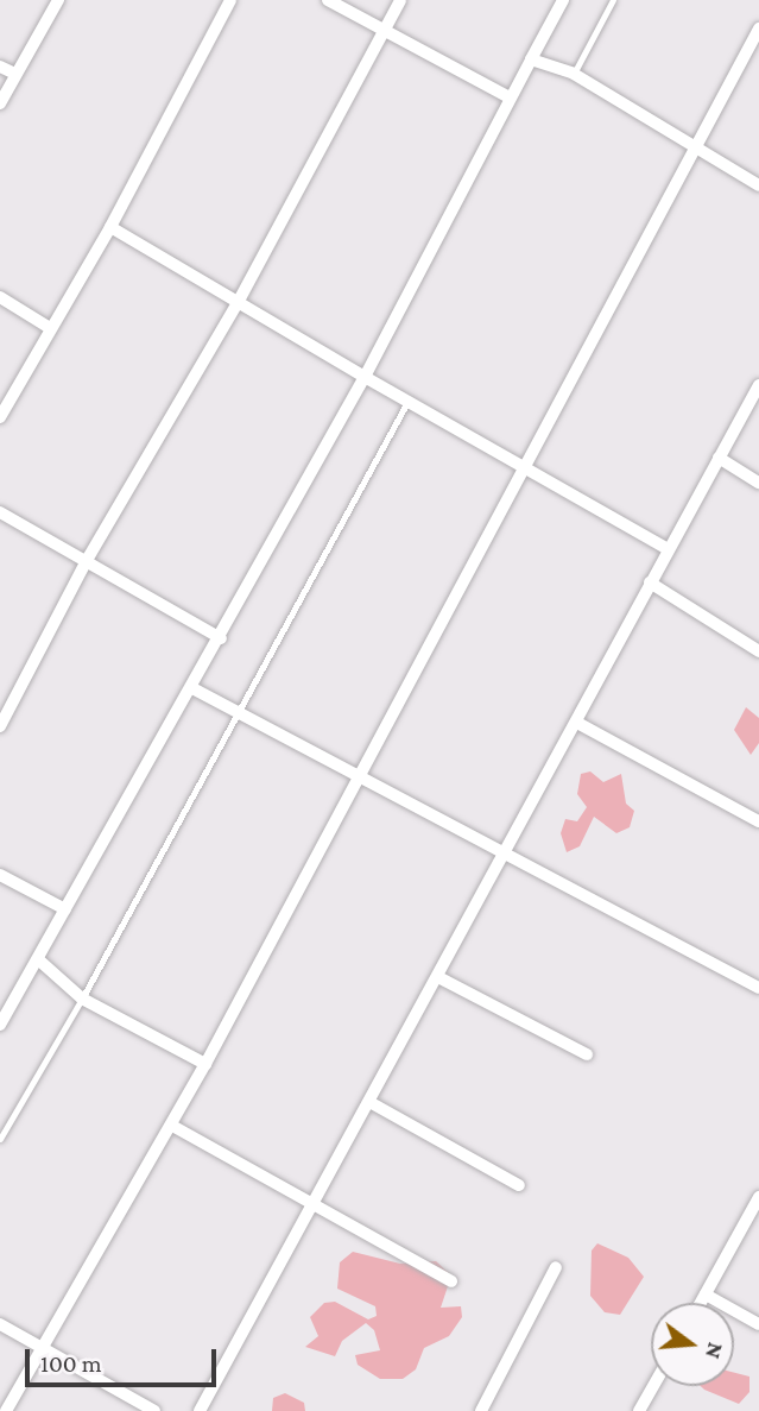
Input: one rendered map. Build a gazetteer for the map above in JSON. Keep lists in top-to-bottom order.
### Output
{
  "scale_bar": "100 m",
  "north": "right"
}
